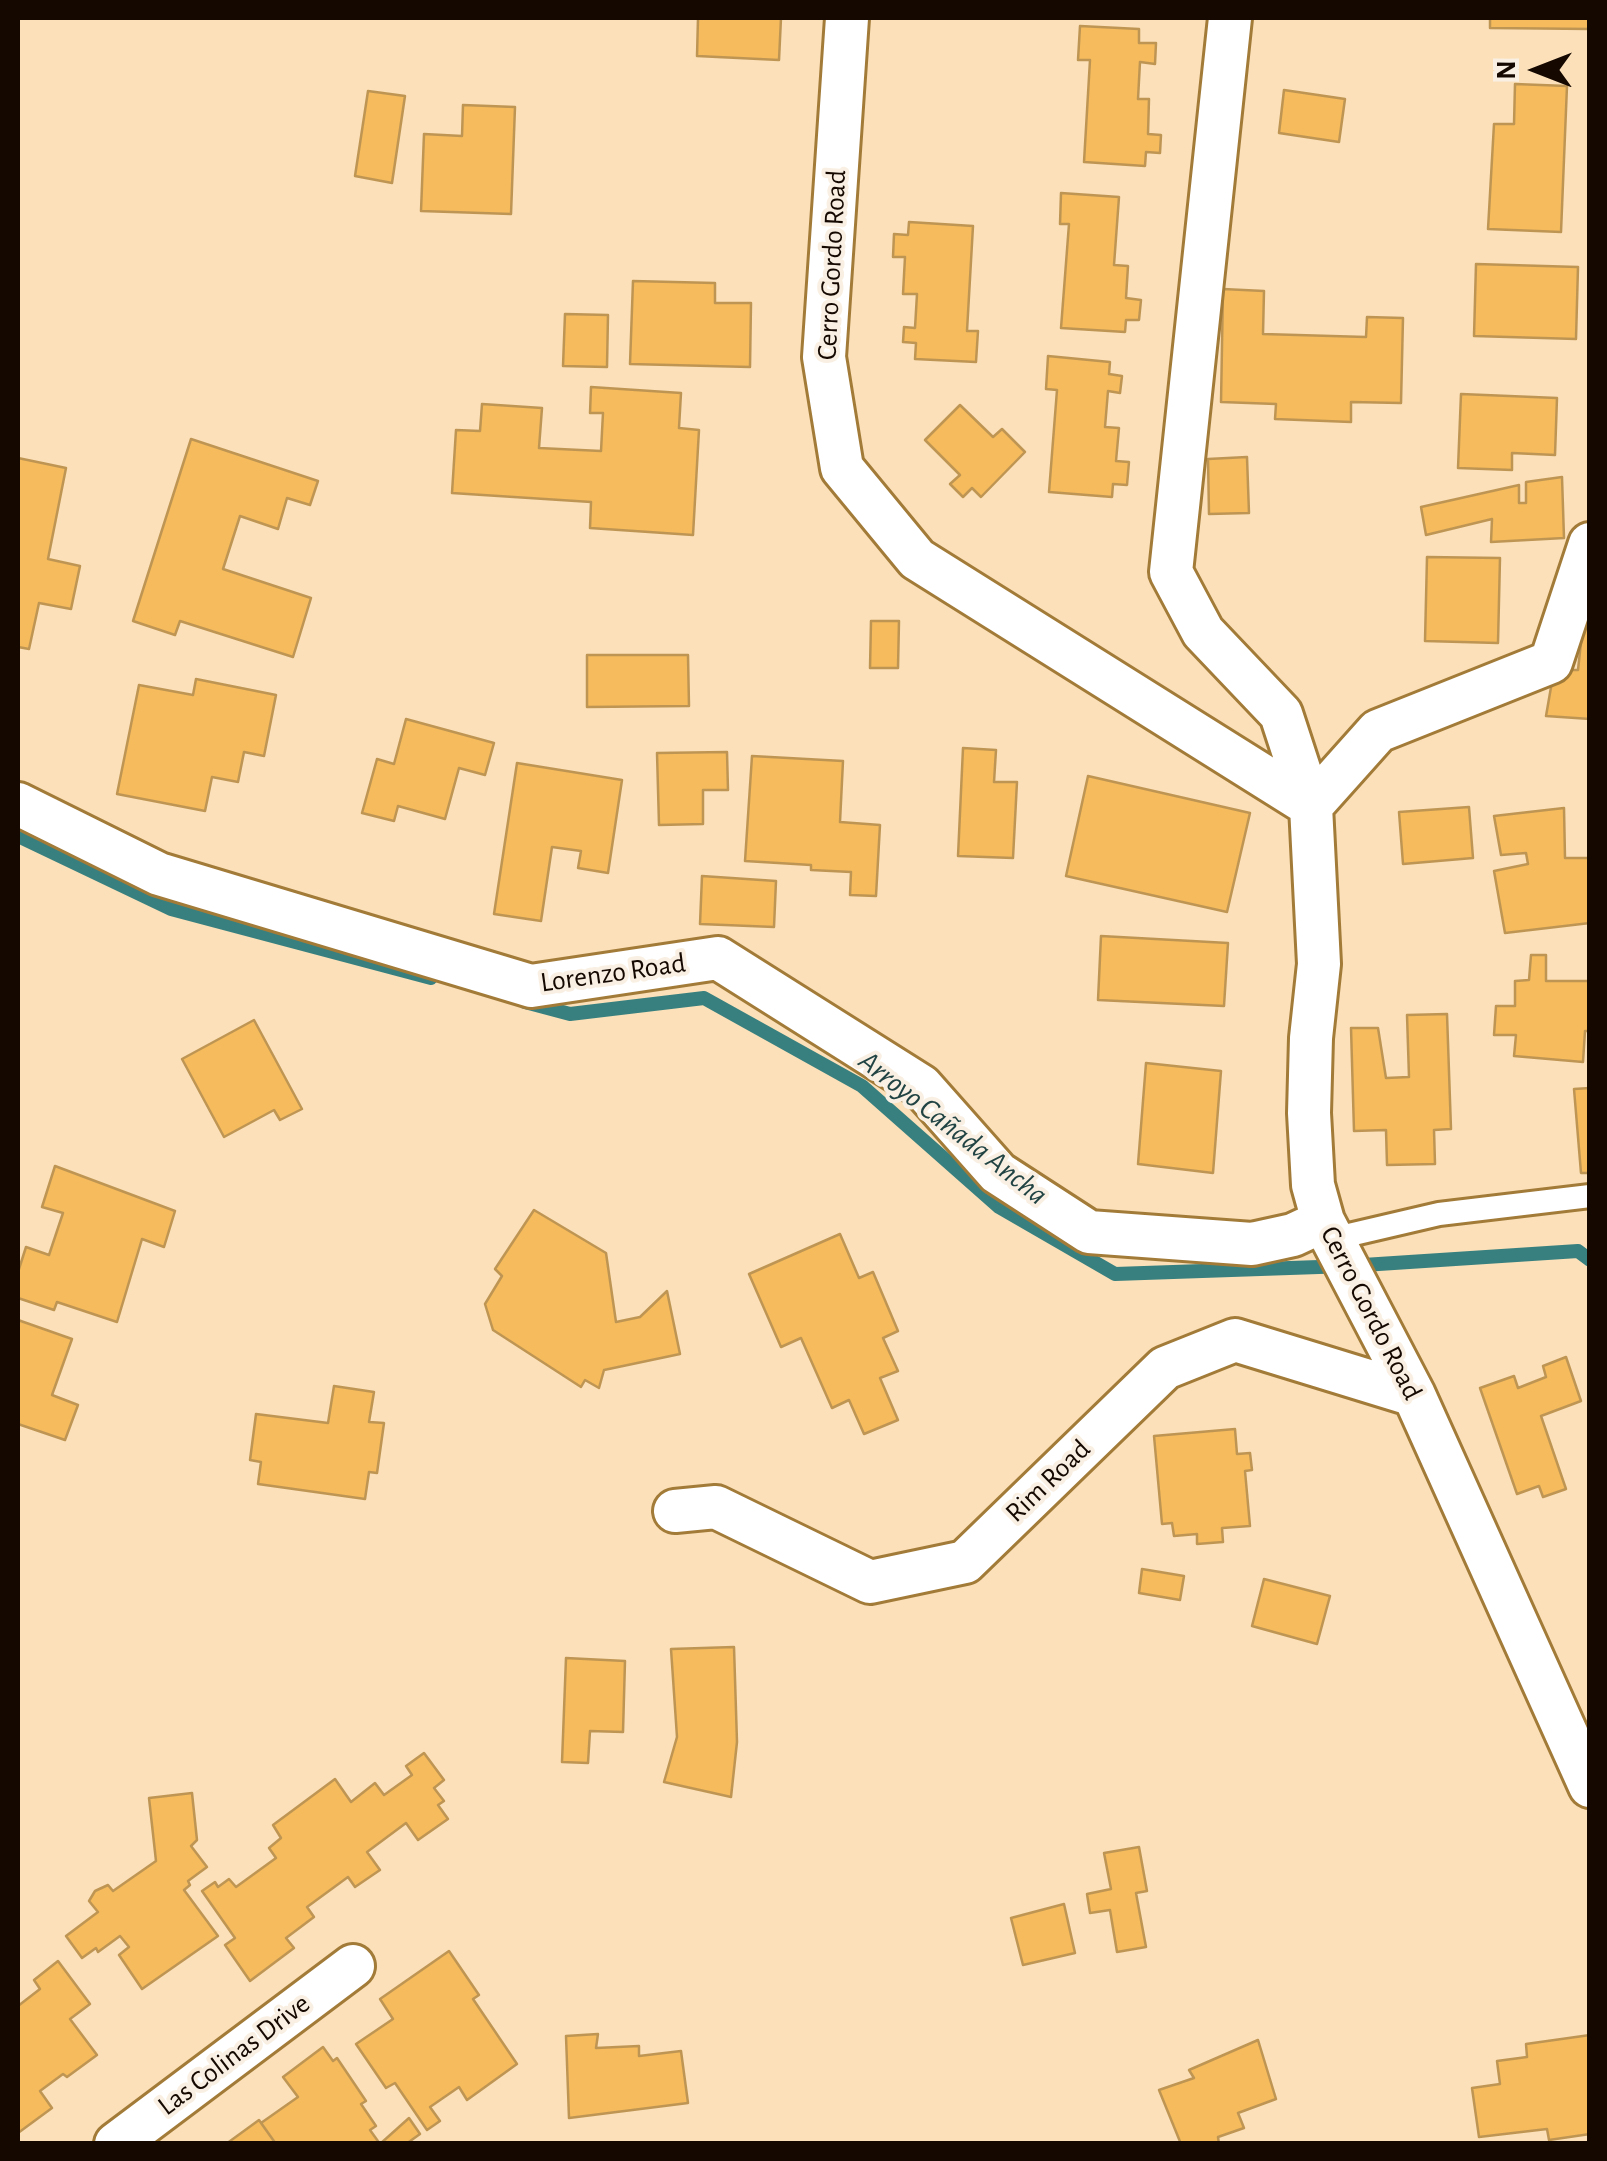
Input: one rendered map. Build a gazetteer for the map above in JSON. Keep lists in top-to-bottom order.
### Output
{
  "streets": {
    "street": [
      "Cerro Gordo Road",
      "Lorenzo Road",
      "Rim Road",
      "Las Colinas Drive"
    ]
  },
  "crossings": [
    ["Cerro Gordo Road", "Lorenzo Road"],
    ["Cerro Gordo Road", "Rim Road"]
  ],
  "water": ["Arroyo Cañada Ancha"],
  "north": "left"
}
